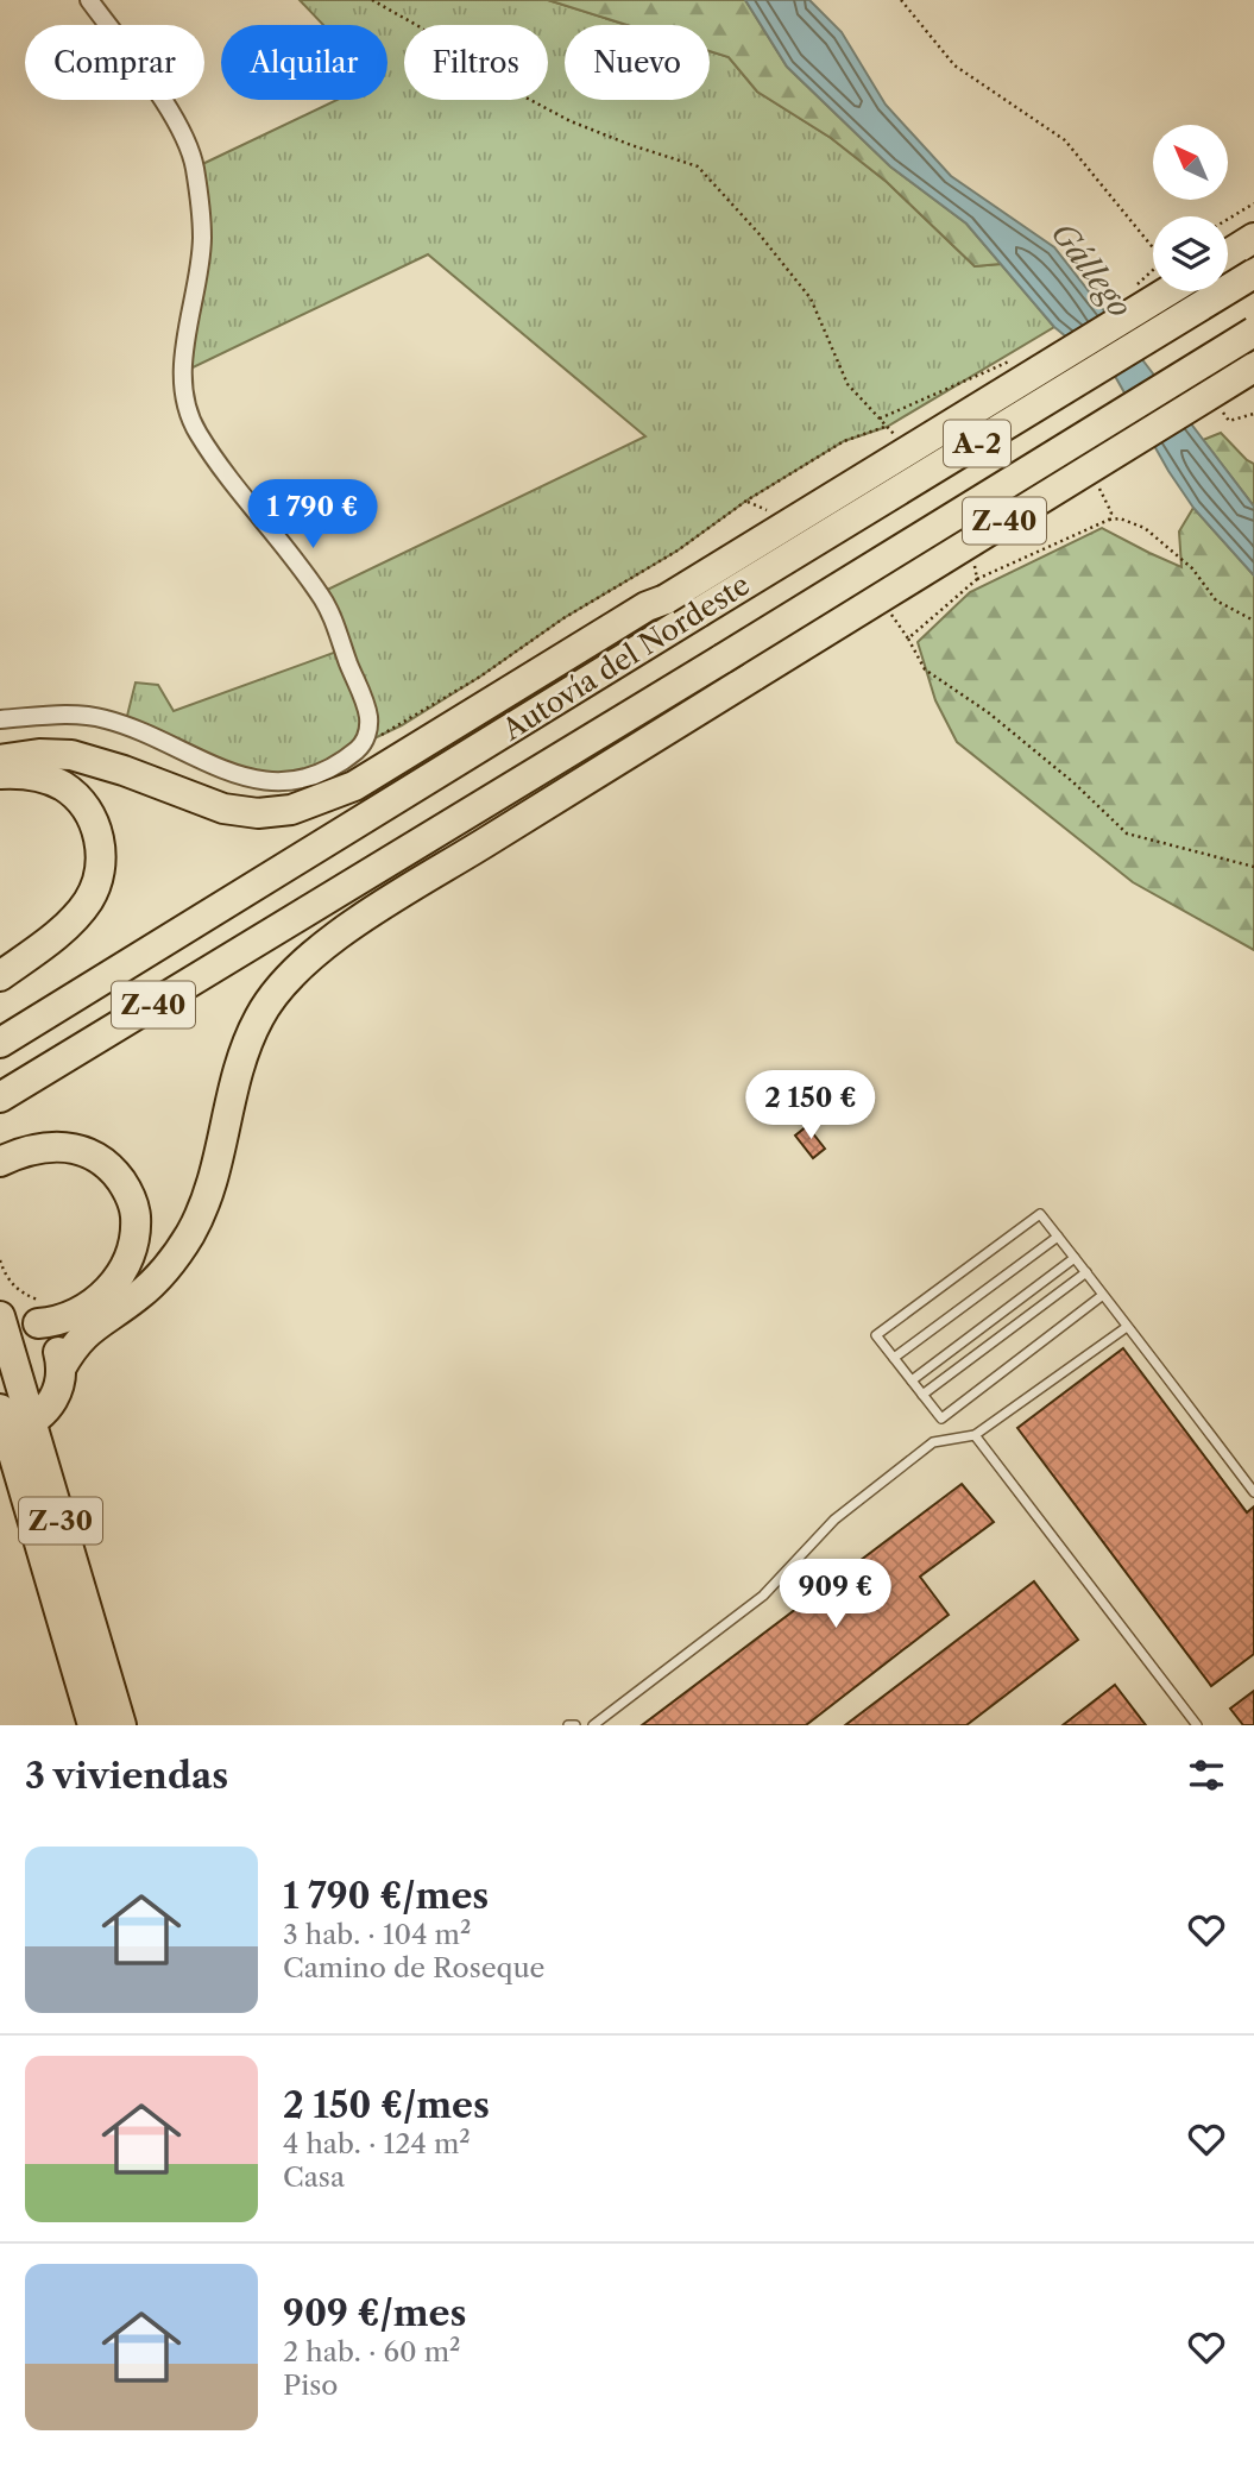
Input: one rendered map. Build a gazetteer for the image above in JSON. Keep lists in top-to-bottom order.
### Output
{
  "streets": {
    "highway": [
      "A-2",
      "Z-40",
      "Autovía del Nordeste",
      "Z-30"
    ]
  },
  "crossings": [
    ["Z-40", "Autovía del Nordeste"]
  ],
  "water": ["Gállego"],
  "north": "top left",
  "page": {
    "chip": [
      "Comprar",
      "Alquilar",
      "Filtros",
      "Nuevo"
    ],
    "price": ["1 790 €", "2 150 €", "909 €"],
    "heading": "3 viviendas",
    "list": [
      {
        "name": "1 790 €/mes",
        "note": "3 hab. · 104 m² · Camino de Roseque"
      },
      {
        "name": "2 150 €/mes",
        "note": "4 hab. · 124 m² · Casa"
      },
      {
        "name": "909 €/mes",
        "note": "2 hab. · 60 m² · Piso"
      }
    ]
  }
}
